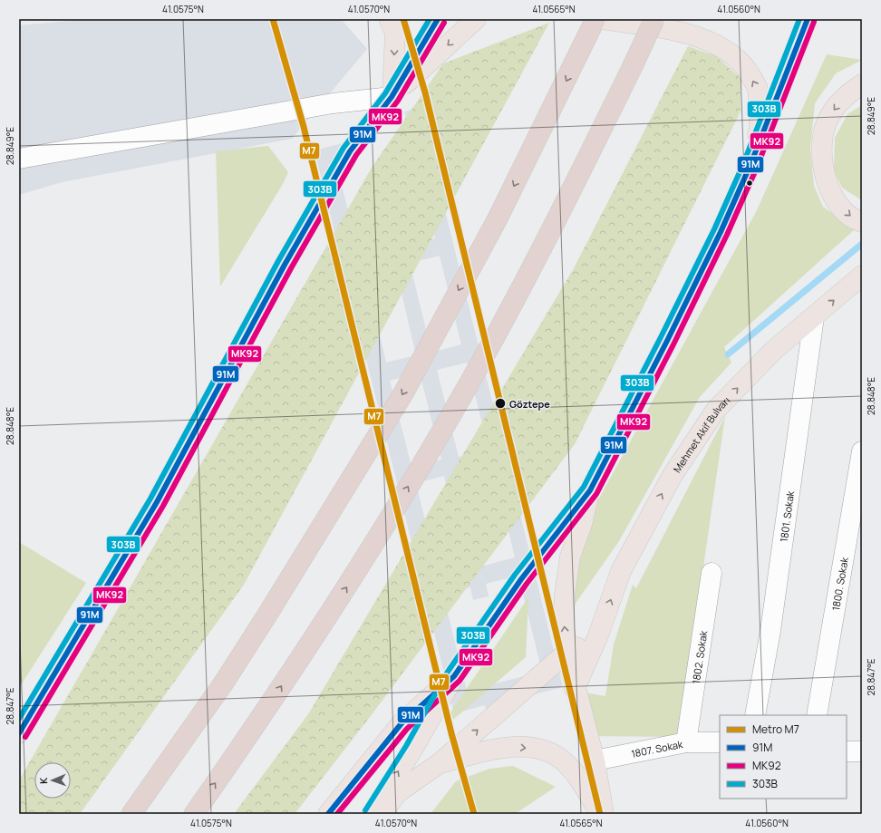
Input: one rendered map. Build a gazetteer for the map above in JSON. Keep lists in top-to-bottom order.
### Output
{
  "streets": {
    "main road": ["Mehmet Akif Bulvarı"],
    "street": [
      "1801. Sokak",
      "1800. Sokak",
      "1802. Sokak",
      "1807. Sokak"
    ]
  },
  "crossings": [
    ["Mehmet Akif Bulvarı", "1801. Sokak"],
    ["1802. Sokak", "1807. Sokak"]
  ],
  "places": ["Göztepe"],
  "lines": [
    "metro line M7",
    "transit line 91M",
    "transit line 303B",
    "transit line MK92"
  ],
  "legend": [
    "Metro M7",
    "91M",
    "MK92",
    "303B"
  ],
  "north": "left",
  "coordinates": [
    "41.0575°N",
    "41.0570°N",
    "41.0565°N",
    "41.0560°N",
    "28.849°E",
    "28.848°E",
    "28.847°E"
  ]
}
